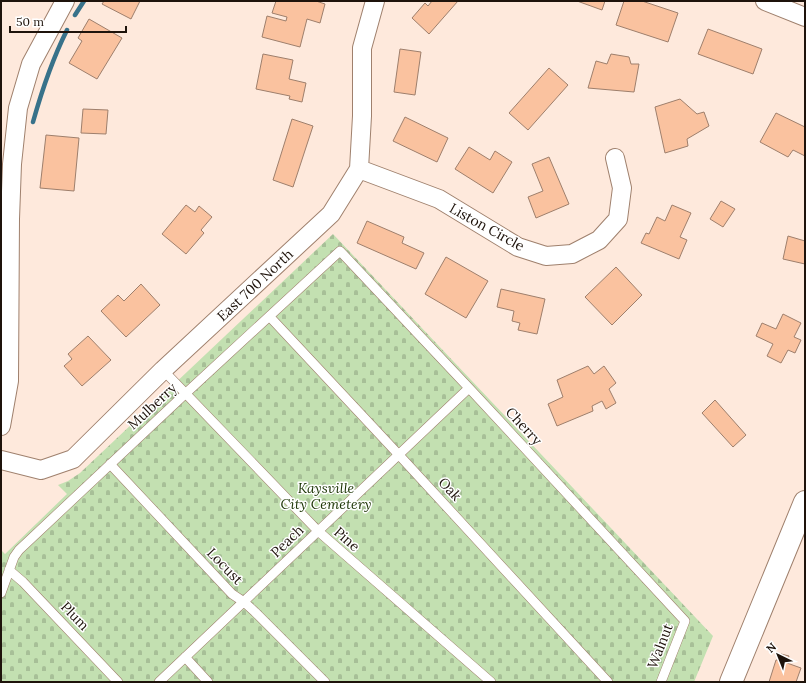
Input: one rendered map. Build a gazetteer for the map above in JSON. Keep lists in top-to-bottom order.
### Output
{
  "streets": {
    "street": ["Liston Circle", "East 700 North"],
    "lane": [
      "Mulberry",
      "Cherry",
      "Oak",
      "Pine",
      "Peach",
      "Locust",
      "Plum",
      "Walnut"
    ]
  },
  "crossings": [
    ["Liston Circle", "East 700 North"],
    ["East 700 North", "Pine"],
    ["Mulberry", "Cherry"],
    ["Mulberry", "Oak"],
    ["Mulberry", "Pine"],
    ["Mulberry", "Locust"],
    ["Mulberry", "Plum"],
    ["Cherry", "Peach"],
    ["Cherry", "Walnut"],
    ["Oak", "Peach"],
    ["Pine", "Peach"],
    ["Peach", "Locust"]
  ],
  "parks": ["Kaysville City Cemetery"],
  "scale_bar": "50 m",
  "north": "top left"
}
